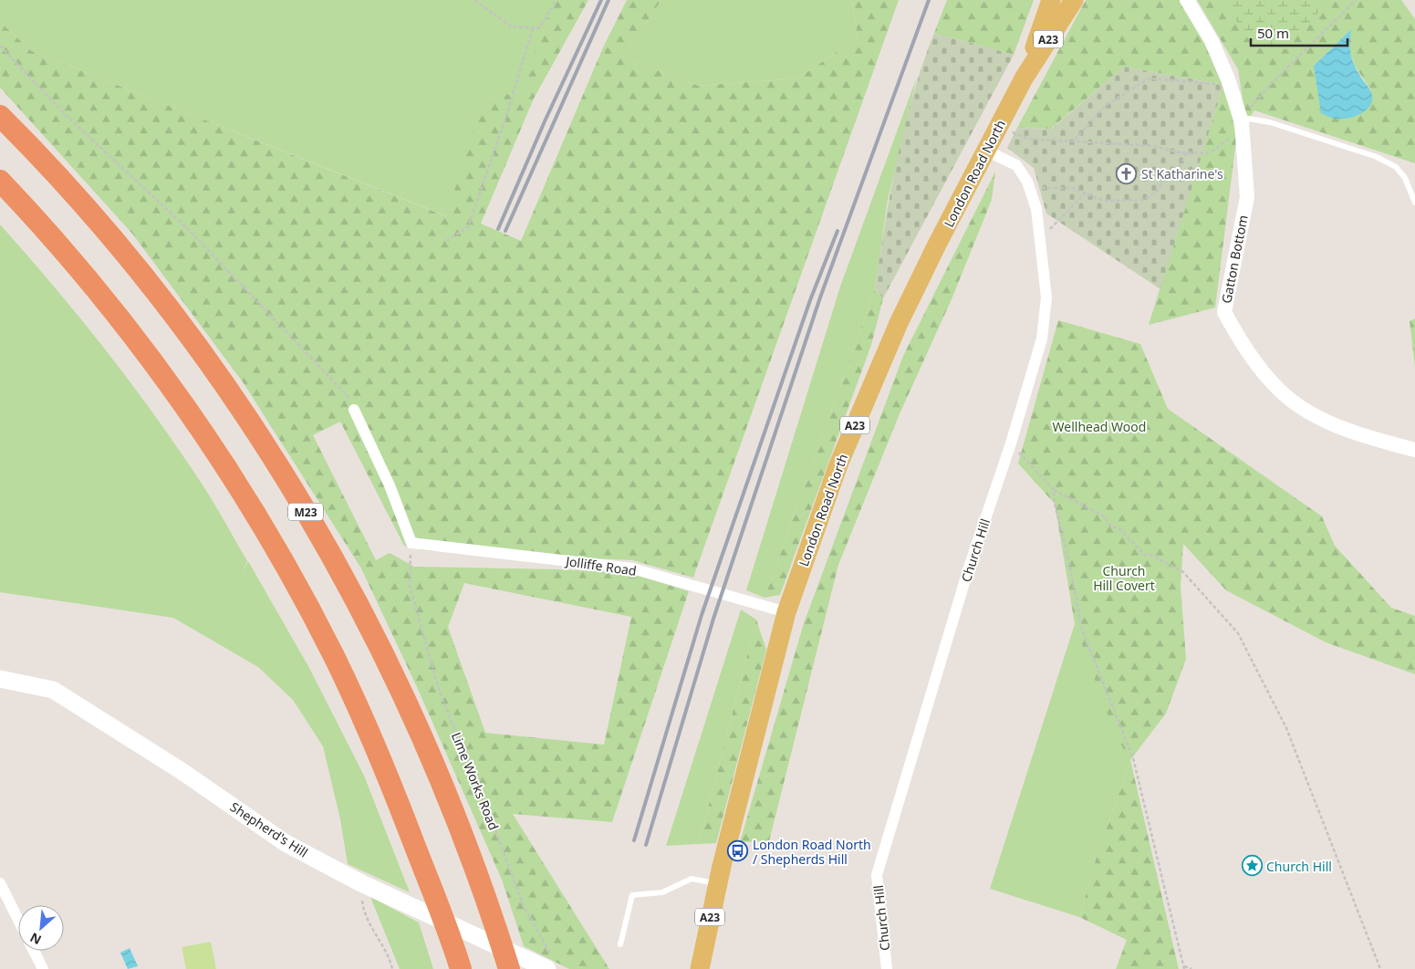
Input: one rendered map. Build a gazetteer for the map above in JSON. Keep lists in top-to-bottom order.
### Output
{
  "streets": {
    "highway": ["M23"],
    "main road": ["A23", "London Road North", "Shepherd's Hill"],
    "street": ["Gatton Bottom", "Church Hill", "Jolliffe Road"],
    "path": ["Lime Works Road"]
  },
  "crossings": [
    ["London Road North", "Church Hill"],
    ["London Road North", "Jolliffe Road"],
    ["Jolliffe Road", "Lime Works Road"],
    ["Lime Works Road", "Shepherd's Hill"]
  ],
  "parks": ["Wellhead Wood", "Church Hill Covert"],
  "places": {
    "church": ["St Katharine's"],
    "bus stop": ["London Road North / Shepherds Hill"],
    "place": ["Church Hill"]
  },
  "scale_bar": "50 m",
  "north": "bottom left"
}
